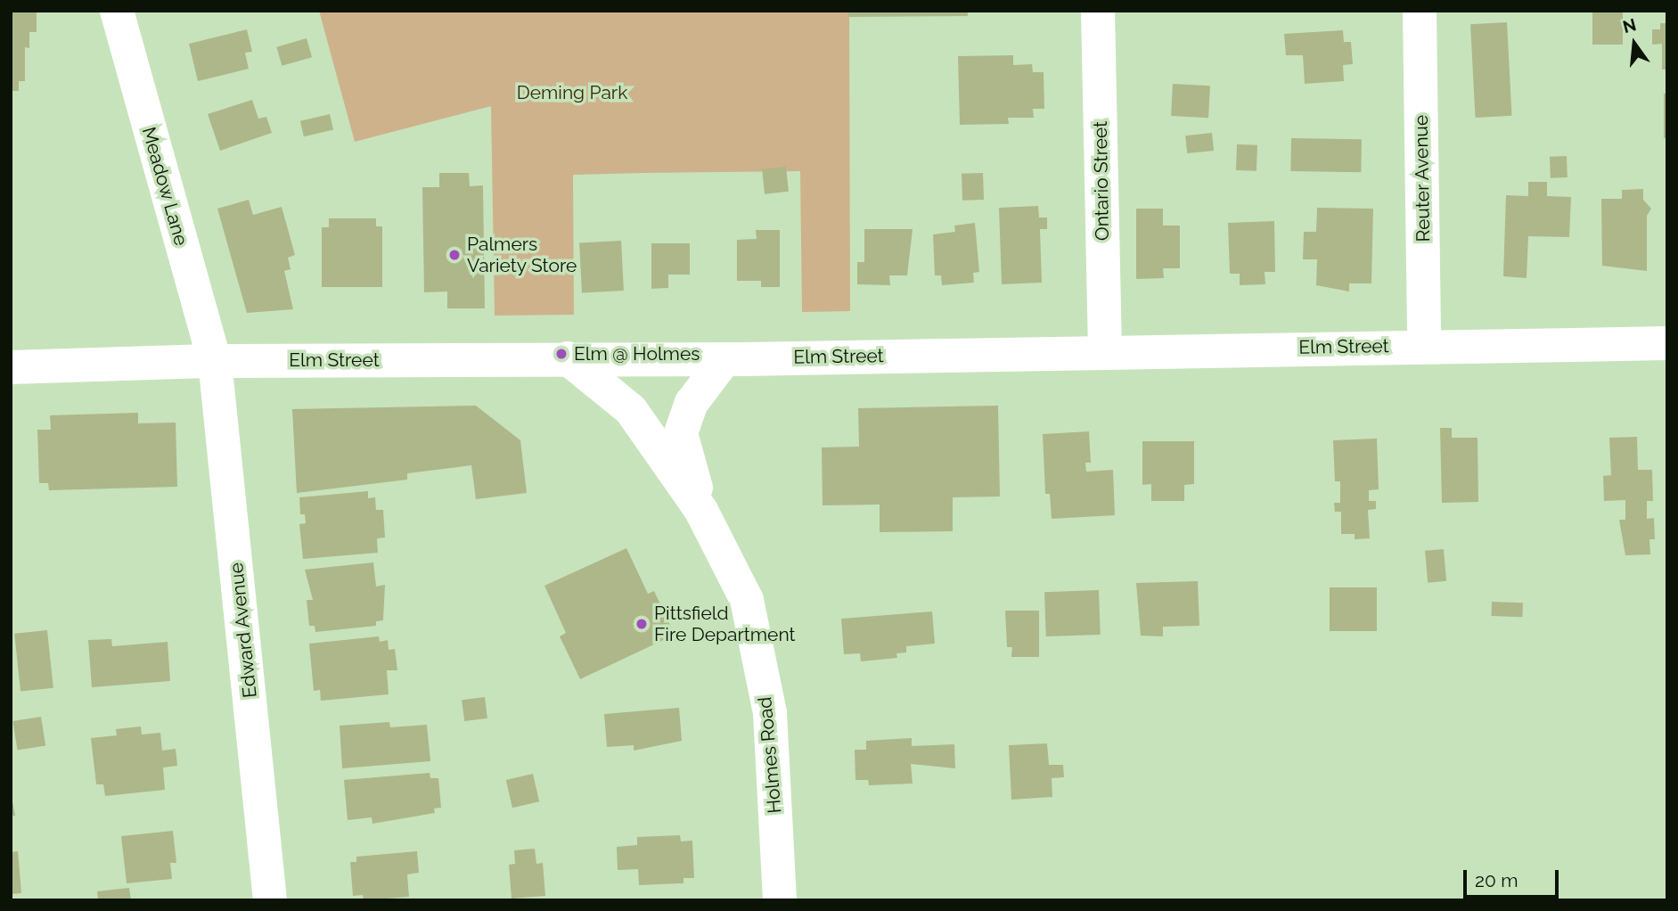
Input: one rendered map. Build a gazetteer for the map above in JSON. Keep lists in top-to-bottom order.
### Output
{
  "streets": {
    "street": [
      "Reuter Avenue",
      "Ontario Street",
      "Meadow Lane",
      "Elm Street",
      "Edward Avenue",
      "Holmes Road"
    ]
  },
  "crossings": [
    ["Reuter Avenue", "Elm Street"],
    ["Ontario Street", "Elm Street"],
    ["Meadow Lane", "Elm Street"],
    ["Meadow Lane", "Edward Avenue"],
    ["Elm Street", "Edward Avenue"],
    ["Elm Street", "Holmes Road"]
  ],
  "parks": ["Deming Park"],
  "places": ["Palmers Variety Store", "Elm @ Holmes", "Pittsfield Fire Department"],
  "scale_bar": "20 m",
  "north": "top"
}
